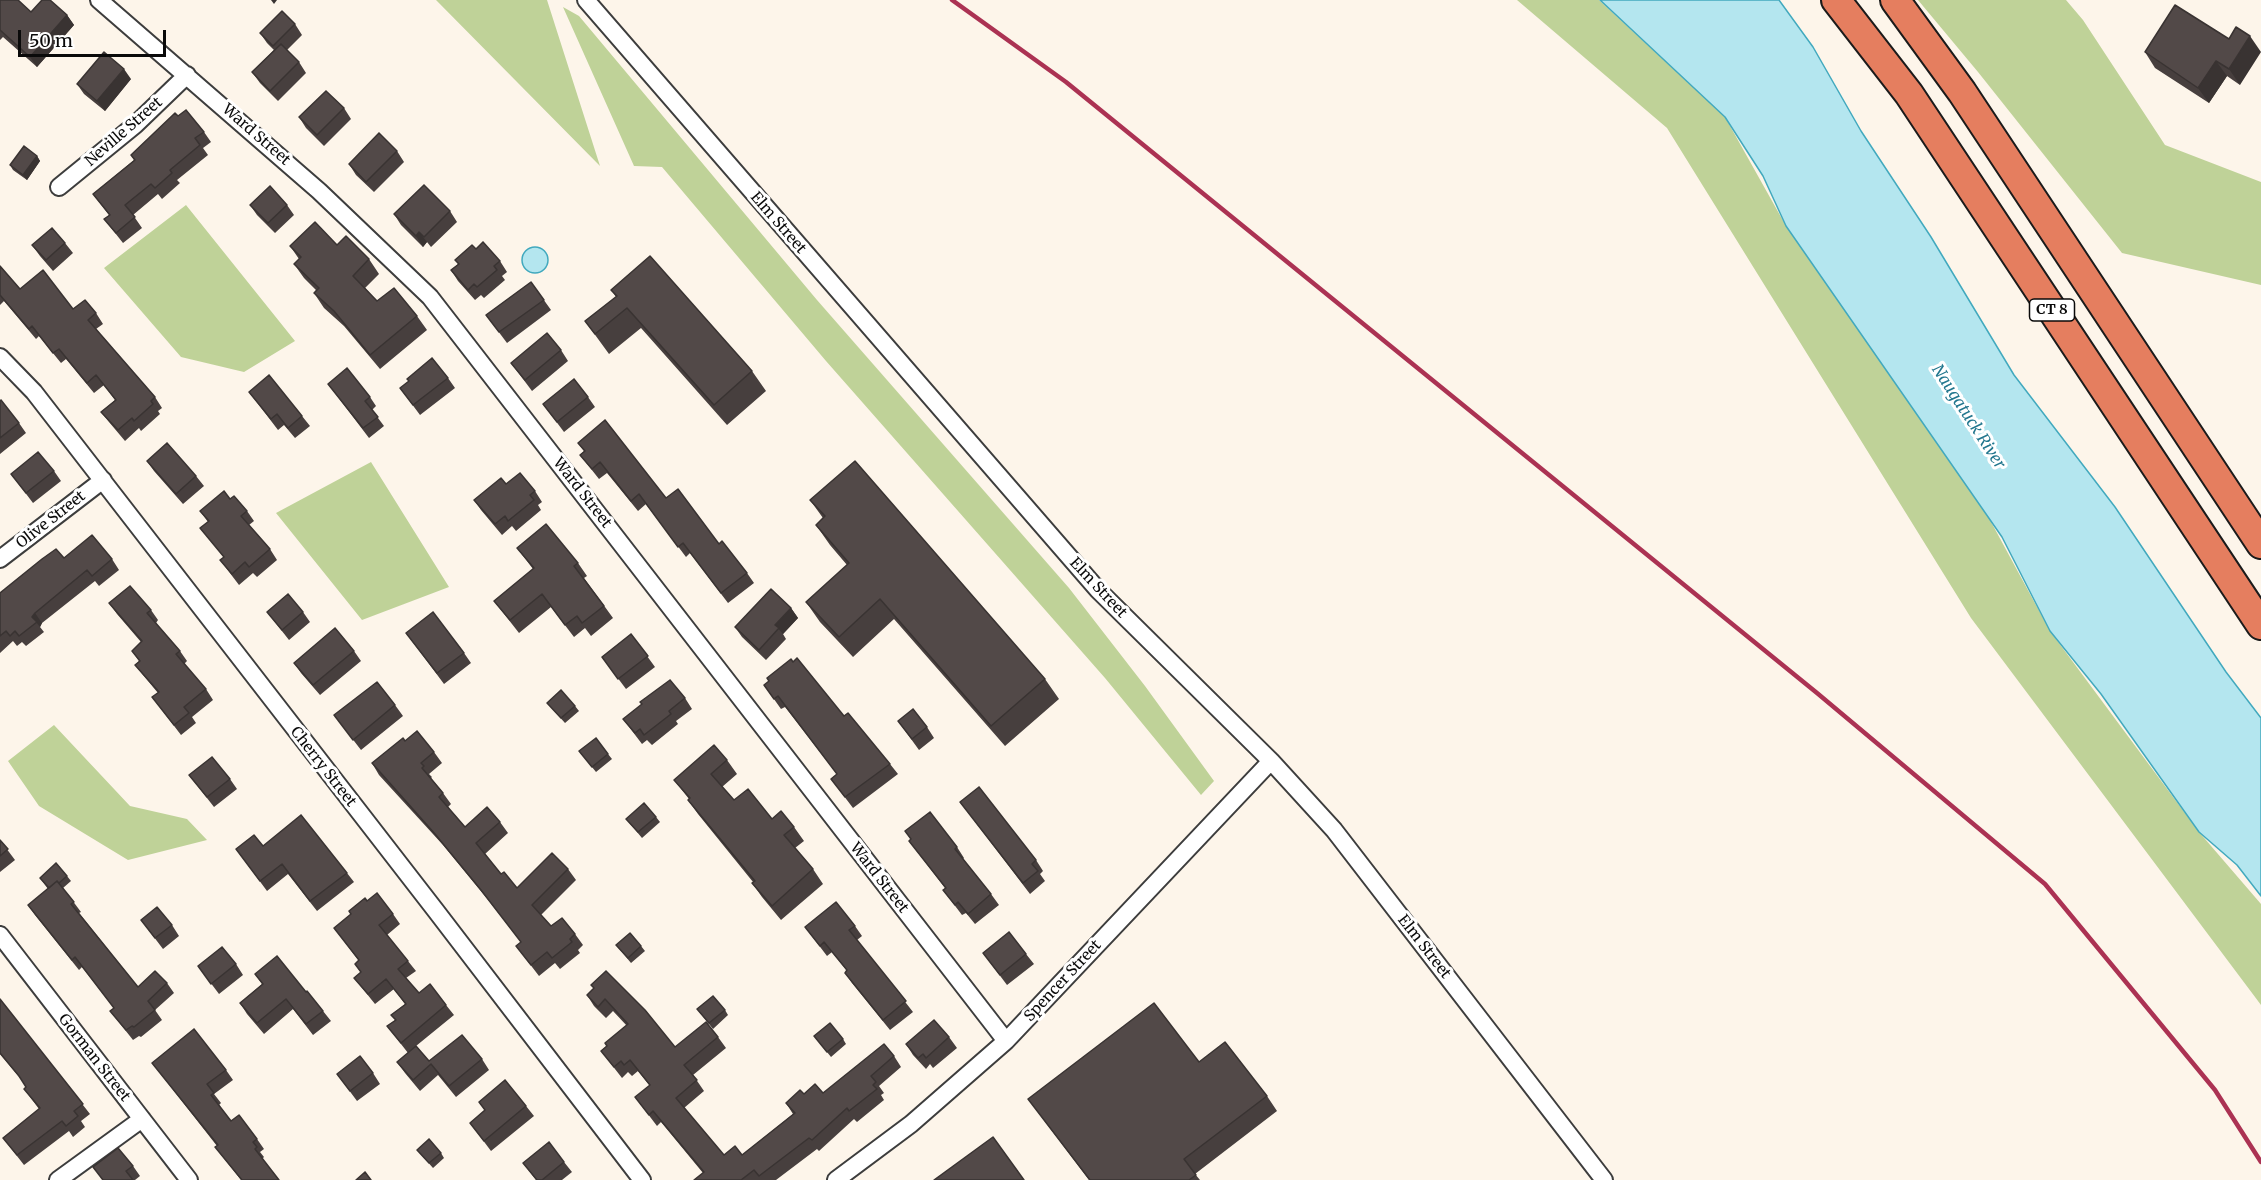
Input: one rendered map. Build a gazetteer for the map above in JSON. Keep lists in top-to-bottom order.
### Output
{
  "streets": {
    "highway": ["CT 8"],
    "street": [
      "Neville Street",
      "Ward Street",
      "Elm Street",
      "Olive Street",
      "Cherry Street",
      "Spencer Street",
      "Gorman Street"
    ]
  },
  "crossings": [
    ["Neville Street", "Ward Street"],
    ["Ward Street", "Spencer Street"],
    ["Elm Street", "Spencer Street"],
    ["Olive Street", "Cherry Street"]
  ],
  "water": ["Naugatuck River"],
  "scale_bar": "50 m"
}
